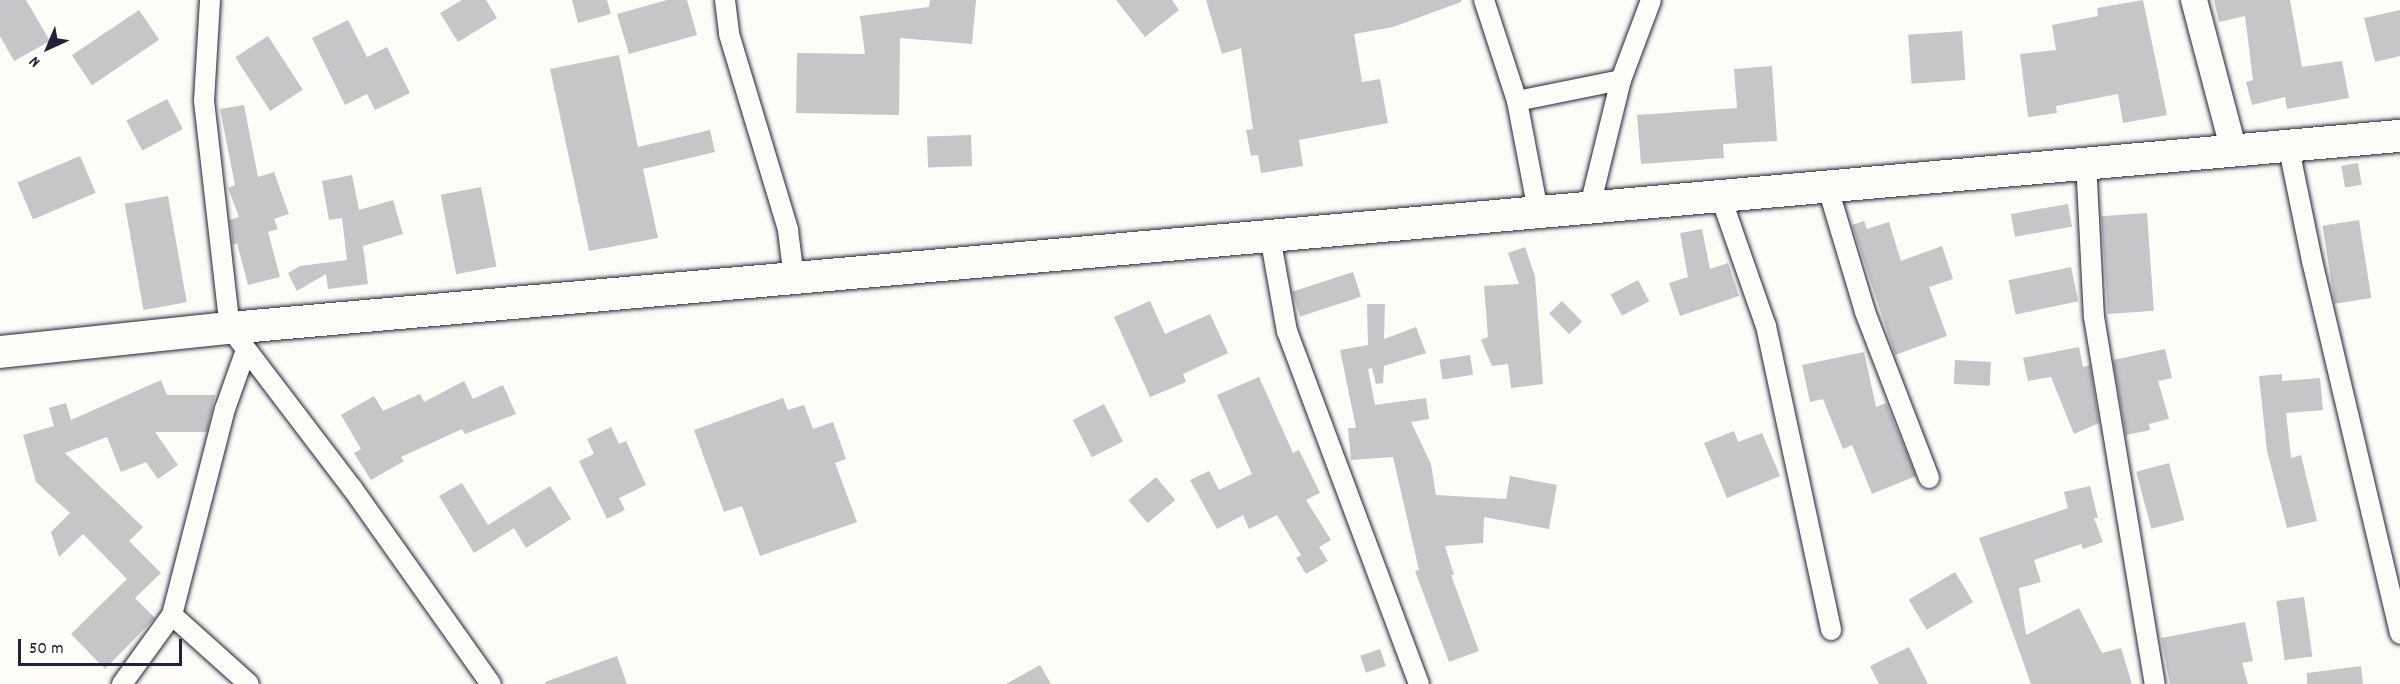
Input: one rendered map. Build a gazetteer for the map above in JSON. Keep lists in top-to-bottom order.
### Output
{
  "scale_bar": "50 m",
  "north": "bottom left"
}
